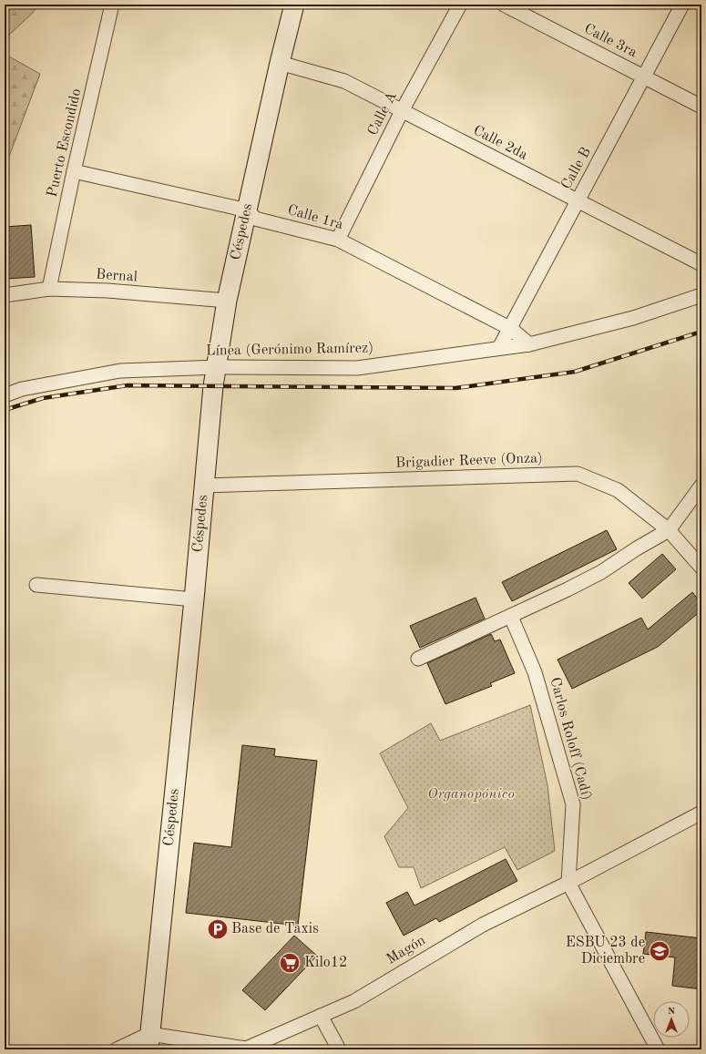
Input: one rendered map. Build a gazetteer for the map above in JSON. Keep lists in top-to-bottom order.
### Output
{
  "streets": {
    "street": [
      "Calle 3ra",
      "Calle A",
      "Puerto Escondido",
      "Calle 2da",
      "Calle B",
      "Calle 1ra",
      "Céspedes",
      "Bernal",
      "Línea (Gerónimo Ramírez)",
      "Brigadier Reeve (Onza)",
      "Carlos Roloff (Cadí)",
      "Magón"
    ]
  },
  "crossings": [
    ["Calle 3ra", "Calle B"],
    ["Calle A", "Calle 2da"],
    ["Calle A", "Calle 1ra"],
    ["Puerto Escondido", "Calle 1ra"],
    ["Puerto Escondido", "Bernal"],
    ["Calle 2da", "Calle B"],
    ["Calle 2da", "Céspedes"],
    ["Calle B", "Calle 1ra"],
    ["Calle B", "Línea (Gerónimo Ramírez)"],
    ["Calle 1ra", "Céspedes"],
    ["Calle 1ra", "Línea (Gerónimo Ramírez)"],
    ["Céspedes", "Bernal"],
    ["Céspedes", "Línea (Gerónimo Ramírez)"],
    ["Céspedes", "Brigadier Reeve (Onza)"],
    ["Céspedes", "Magón"],
    ["Carlos Roloff (Cadí)", "Magón"]
  ],
  "parks": ["Organopónico"],
  "places": {
    "parking": ["Base de Taxis"],
    "school or university": ["ESBU 23 de Diciembre"],
    "supermarket": ["Kilo12"]
  },
  "north": "top"
}
